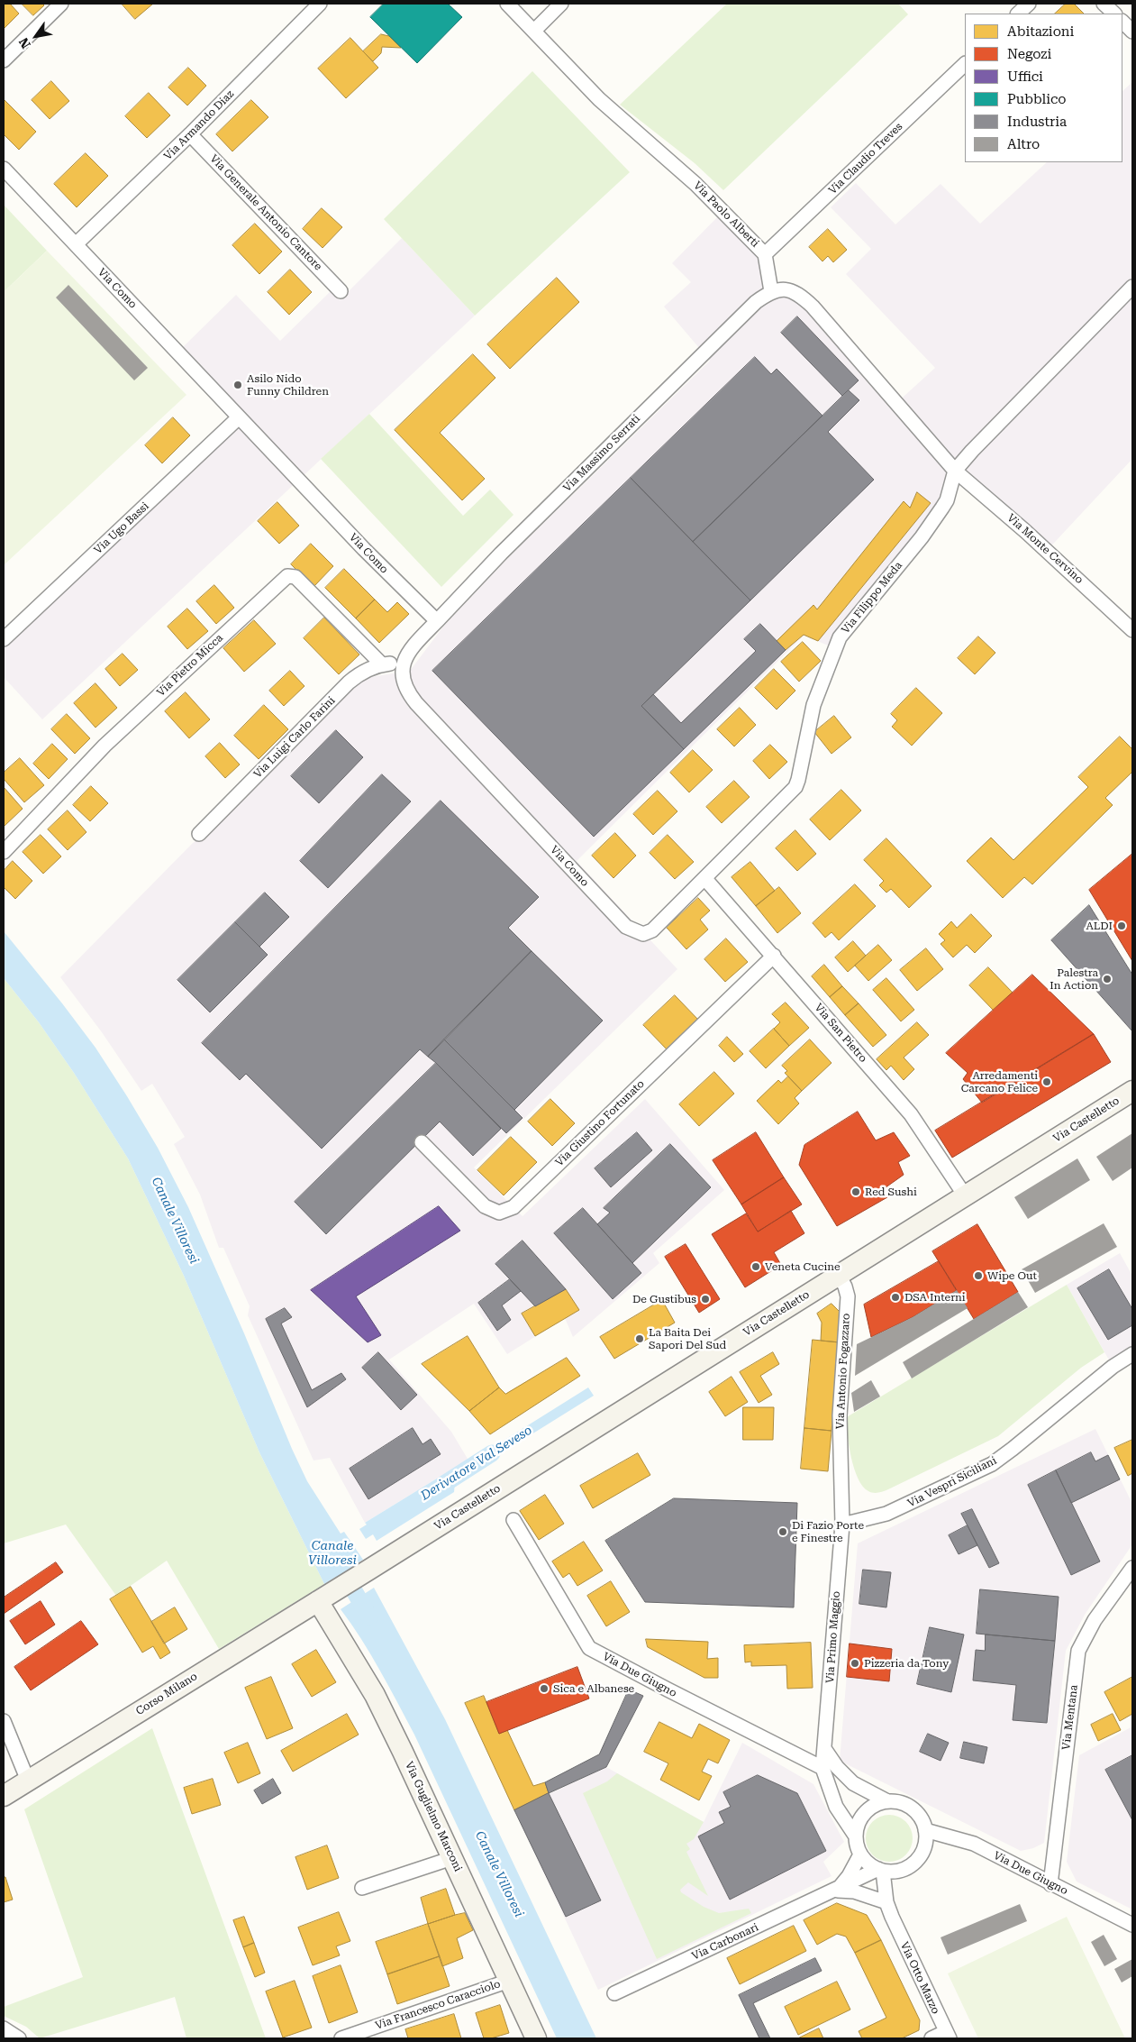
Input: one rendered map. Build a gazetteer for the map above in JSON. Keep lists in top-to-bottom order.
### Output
{
  "streets": {
    "main road": ["Via Castelletto", "Corso Milano", "Via Guglielmo Marconi"],
    "street": [
      "Via Armando Diaz",
      "Via Claudio Treves",
      "Via Generale Antonio Cantore",
      "Via Paolo Alberti",
      "Via Como",
      "Via Massimo Serrati",
      "Via Ugo Bassi",
      "Via Monte Cervino",
      "Via Filippo Meda",
      "Via Pietro Micca",
      "Via Luigi Carlo Farini",
      "Via San Pietro",
      "Via Giustino Fortunato",
      "Via Antonio Fogazzaro",
      "Via Vespri Siciliani",
      "Via Primo Maggio",
      "Via Due Giugno",
      "Via Mentana",
      "Via Carbonari",
      "Via Otto Marzo",
      "Via Francesco Caracciolo"
    ]
  },
  "crossings": [
    ["Via Armando Diaz", "Via Generale Antonio Cantore"],
    ["Via Armando Diaz", "Via Como"],
    ["Via Claudio Treves", "Via Paolo Alberti"],
    ["Via Paolo Alberti", "Via Massimo Serrati"],
    ["Via Como", "Via Massimo Serrati"],
    ["Via Como", "Via Ugo Bassi"],
    ["Via Como", "Via Filippo Meda"],
    ["Via Como", "Via Luigi Carlo Farini"],
    ["Via Monte Cervino", "Via Filippo Meda"],
    ["Via Filippo Meda", "Via San Pietro"],
    ["Via Pietro Micca", "Via Luigi Carlo Farini"],
    ["Via San Pietro", "Via Castelletto"],
    ["Via San Pietro", "Via Giustino Fortunato"],
    ["Via Castelletto", "Via Antonio Fogazzaro"],
    ["Via Castelletto", "Corso Milano"],
    ["Via Castelletto", "Via Guglielmo Marconi"],
    ["Via Antonio Fogazzaro", "Via Vespri Siciliani"],
    ["Via Antonio Fogazzaro", "Via Primo Maggio"],
    ["Via Vespri Siciliani", "Via Primo Maggio"],
    ["Via Due Giugno", "Via Mentana"],
    ["Via Due Giugno", "Via Carbonari"],
    ["Via Due Giugno", "Via Otto Marzo"],
    ["Corso Milano", "Via Guglielmo Marconi"],
    ["Via Guglielmo Marconi", "Via Francesco Caracciolo"],
    ["Via Carbonari", "Via Otto Marzo"]
  ],
  "water": ["Canale Villoresi", "Derivatore Val Seveso"],
  "places": [
    "Asilo Nido Funny Children",
    "ALDI",
    "Palestra In Action",
    "Arredamenti Carcano Felice",
    "Red Sushi",
    "Veneta Cucine",
    "Wipe Out",
    "DSA Interni",
    "De Gustibus",
    "La Baita Dei Sapori Del Sud",
    "Di Fazio Porte e Finestre",
    "Pizzeria da Tony",
    "Sica e Albanese"
  ],
  "legend": [
    "Abitazioni",
    "Negozi",
    "Uffici",
    "Pubblico",
    "Industria",
    "Altro"
  ],
  "north": "bottom left"
}
